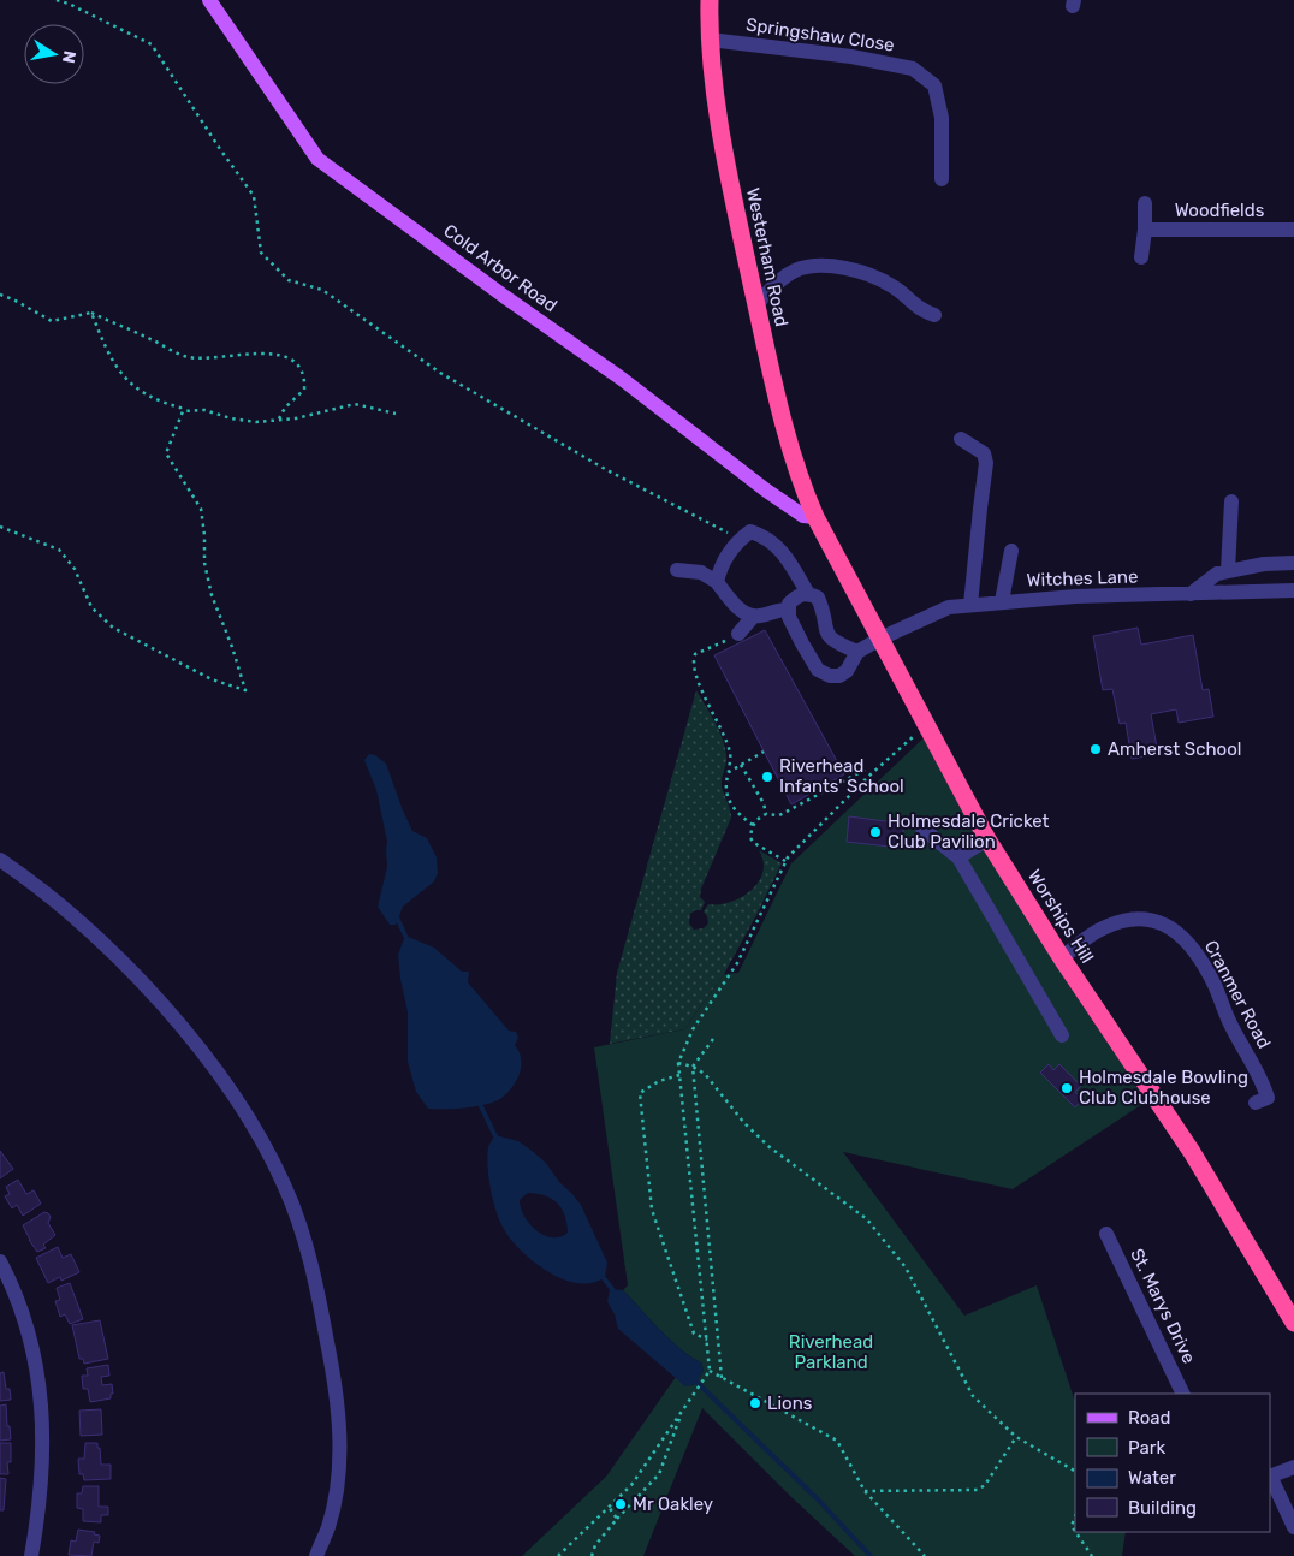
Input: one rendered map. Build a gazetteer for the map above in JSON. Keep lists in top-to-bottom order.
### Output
{
  "streets": {
    "highway": ["Westerham Road", "Worships Hill"],
    "main road": ["Cold Arbor Road"],
    "street": [
      "Springshaw Close",
      "Woodfields",
      "Witches Lane",
      "Cranmer Road",
      "St. Marys Drive"
    ]
  },
  "crossings": [
    ["Springshaw Close", "Westerham Road"],
    ["Westerham Road", "Cold Arbor Road"],
    ["Westerham Road", "Worships Hill"],
    ["Cold Arbor Road", "Worships Hill"],
    ["Witches Lane", "Worships Hill"],
    ["Worships Hill", "Cranmer Road"]
  ],
  "parks": ["Riverhead Parkland"],
  "places": [
    "Amherst School",
    "Riverhead Infants' School",
    "Holmesdale Cricket Club Pavilion",
    "Holmesdale Bowling Club Clubhouse",
    "Lions",
    "Mr Oakley"
  ],
  "legend": [
    "Road",
    "Park",
    "Water",
    "Building"
  ],
  "north": "right"
}
